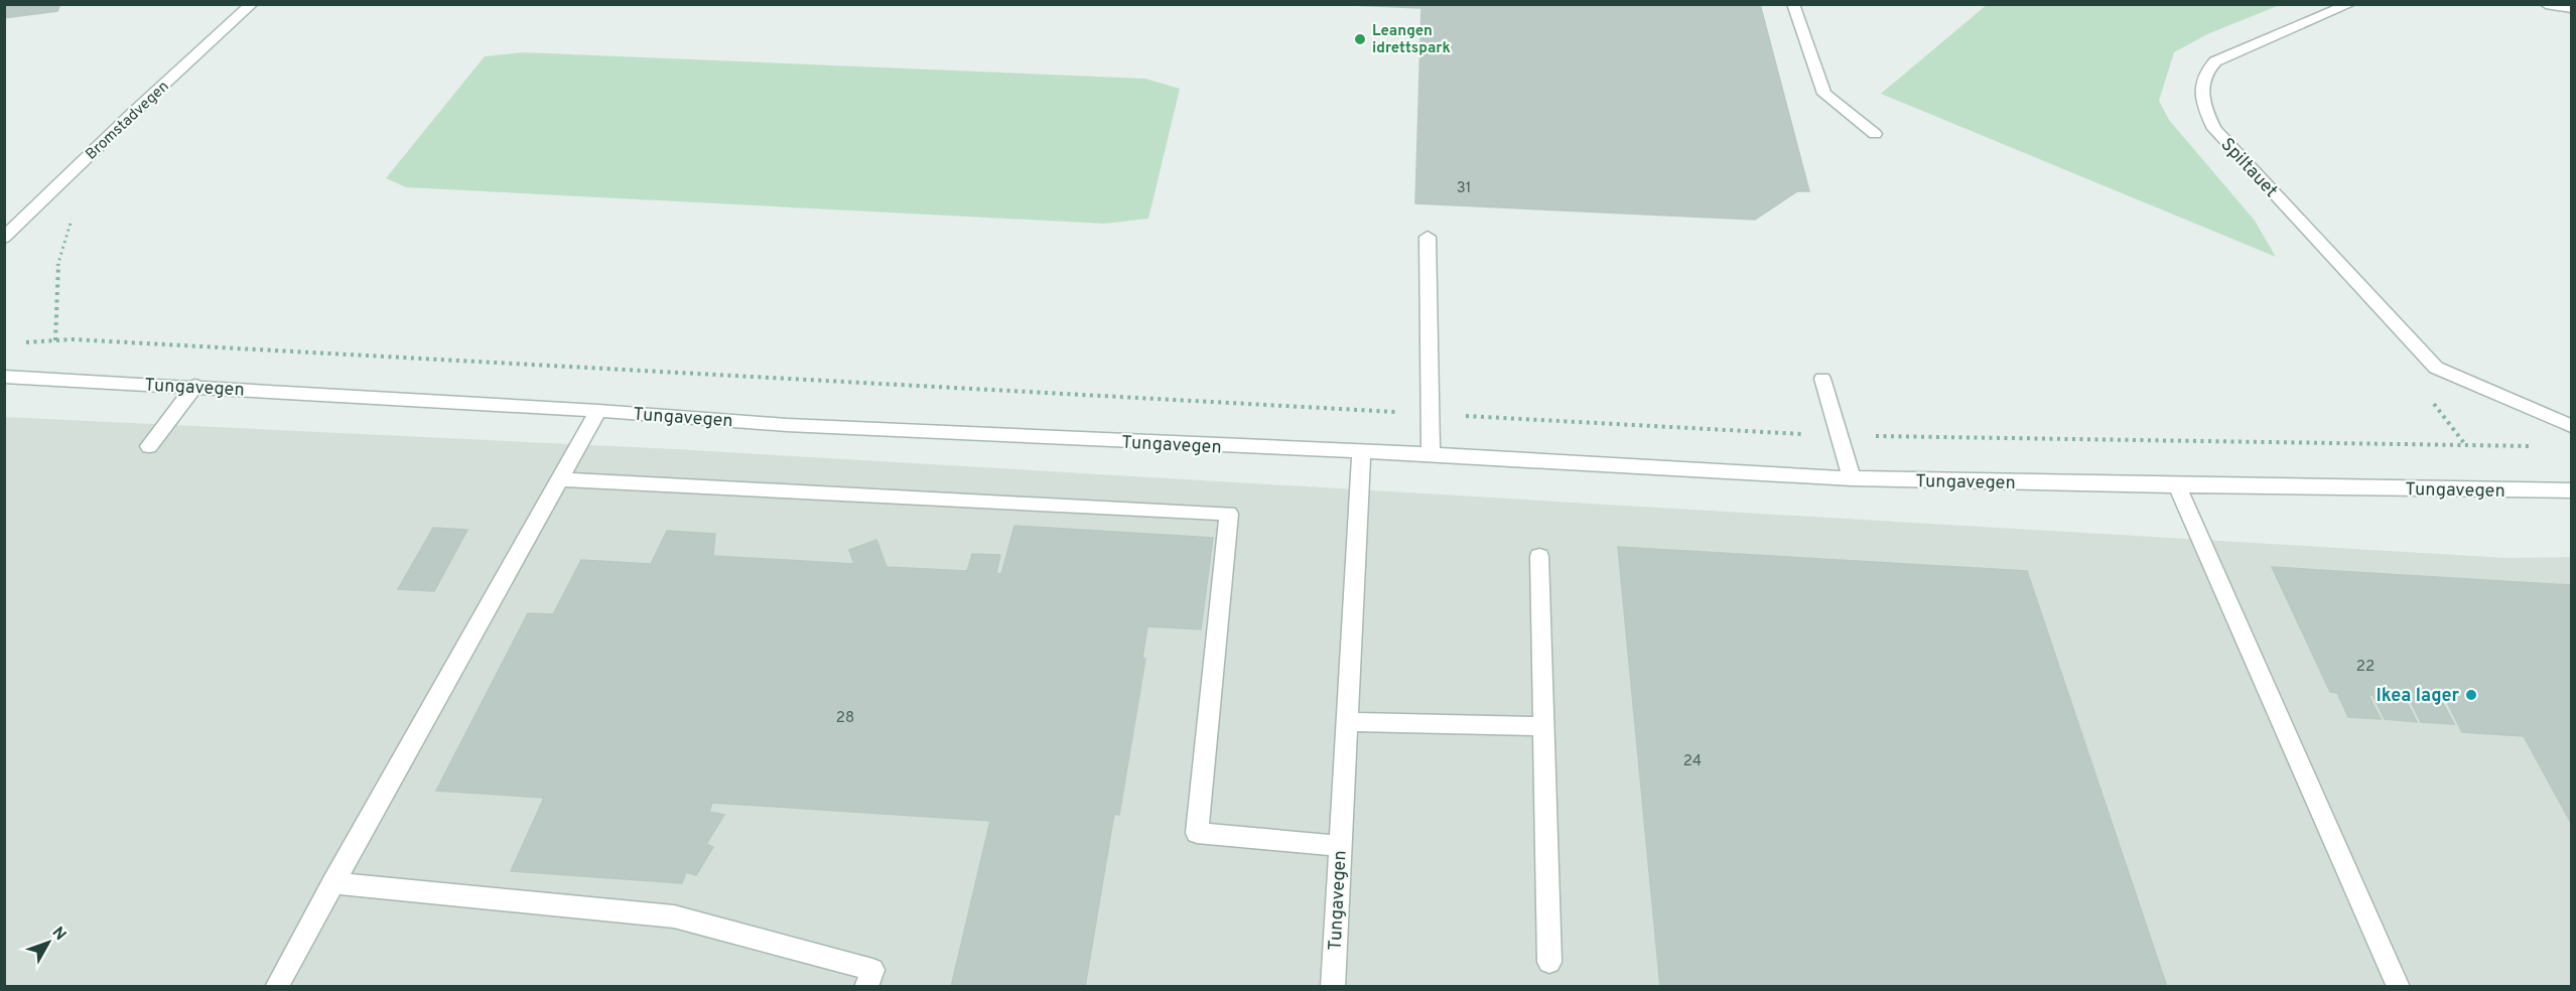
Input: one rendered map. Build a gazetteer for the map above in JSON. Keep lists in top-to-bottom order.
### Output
{
  "streets": {
    "street": ["Bromstadvegen", "Spiltauet", "Tungavegen"]
  },
  "places": ["Leangen idrettspark", "Ikea lager"],
  "house_numbers": [
    "31",
    "22",
    "28",
    "24"
  ],
  "north": "top right"
}
